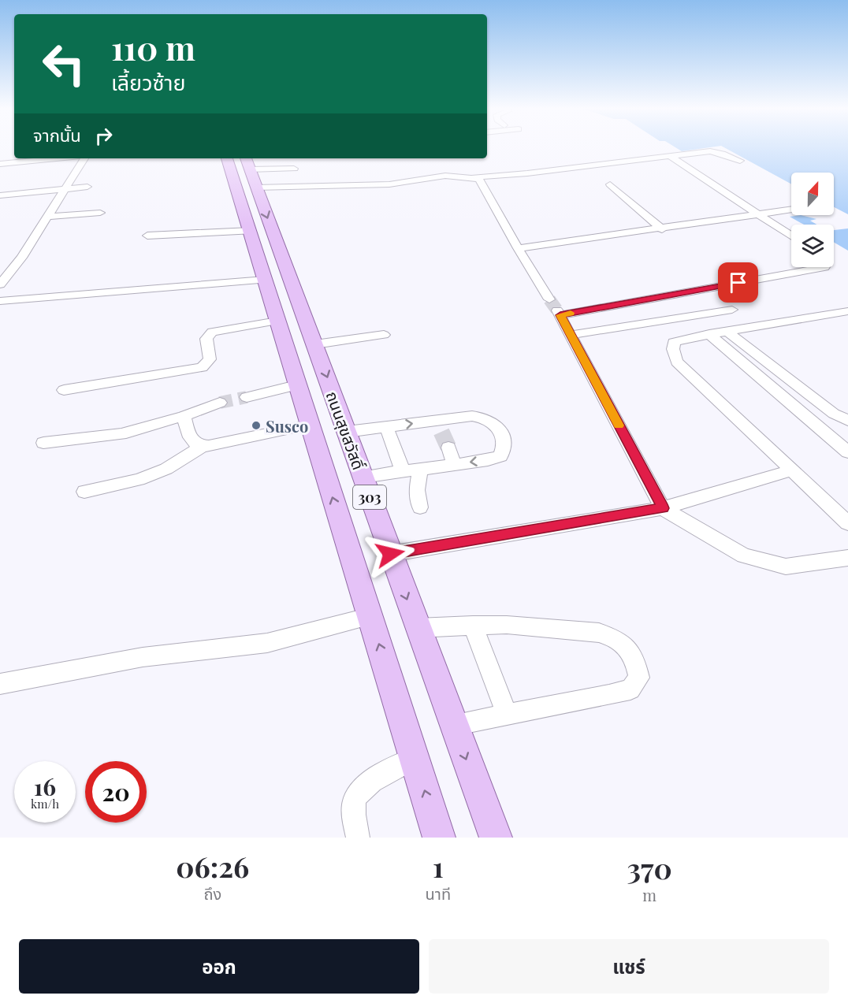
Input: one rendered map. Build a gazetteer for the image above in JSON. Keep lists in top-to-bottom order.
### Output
{
  "streets": {
    "main road": ["ถนนสุขสวัสดิ์", "303"]
  },
  "places": ["Susco"],
  "north": "top",
  "page": {
    "turn": ["110 m", "เลี้ยวซ้าย"],
    "then": "จากนั้น",
    "speed": "16 km/h",
    "limit": "20",
    "eta": [
      "06:26",
      "ถึง",
      "1",
      "นาที",
      "370",
      "m"
    ],
    "buttons": ["ออก", "แชร์"]
  }
}
